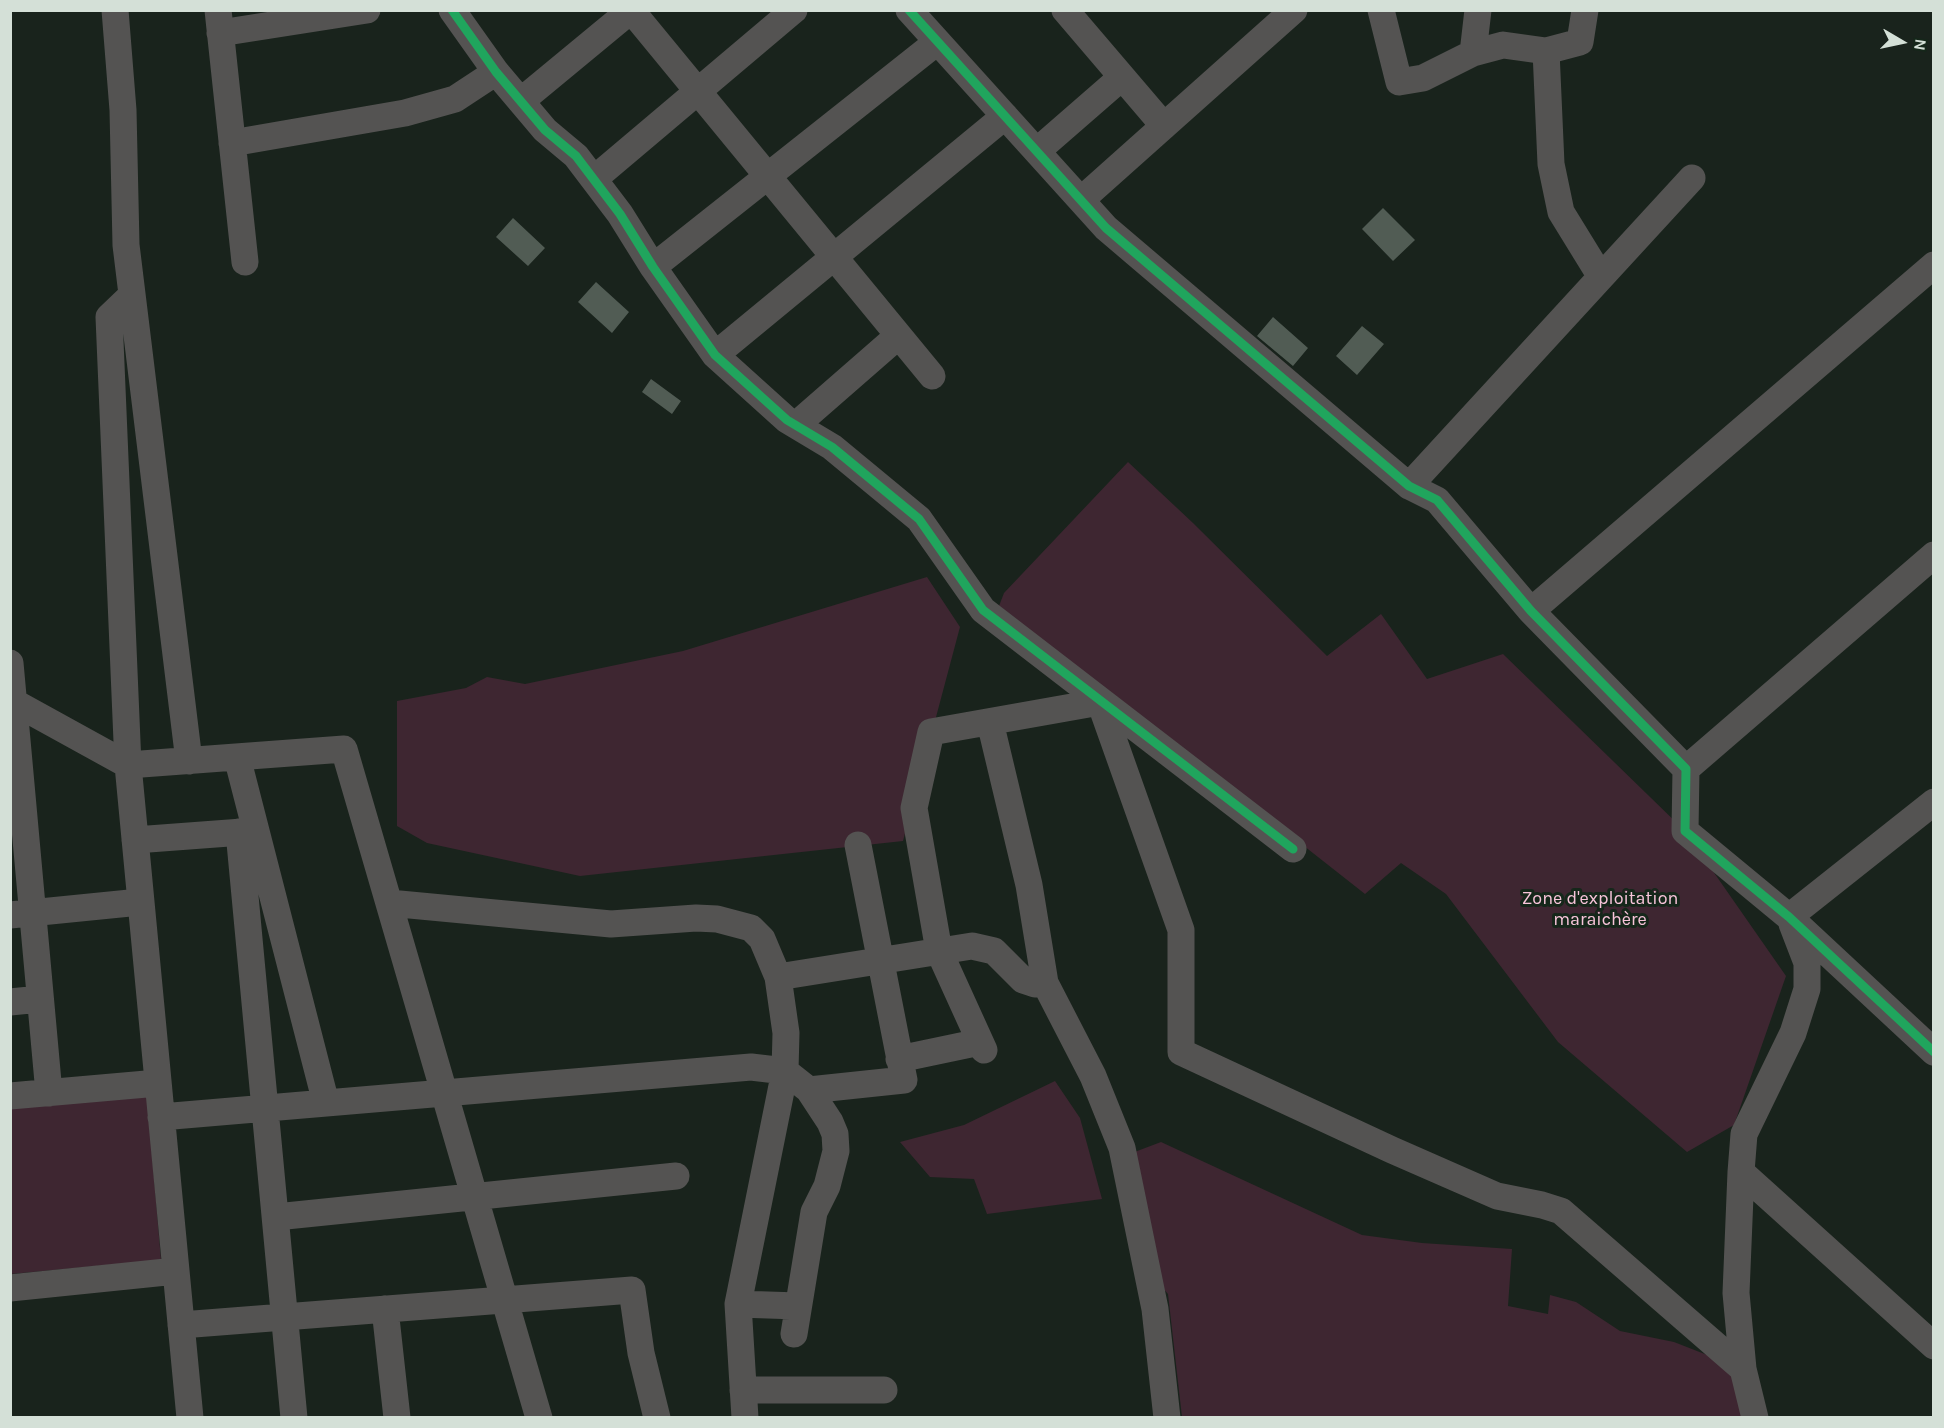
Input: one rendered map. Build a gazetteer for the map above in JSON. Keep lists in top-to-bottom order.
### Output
{
  "parks": ["Zone d'exploitation maraichère"],
  "north": "right"
}
